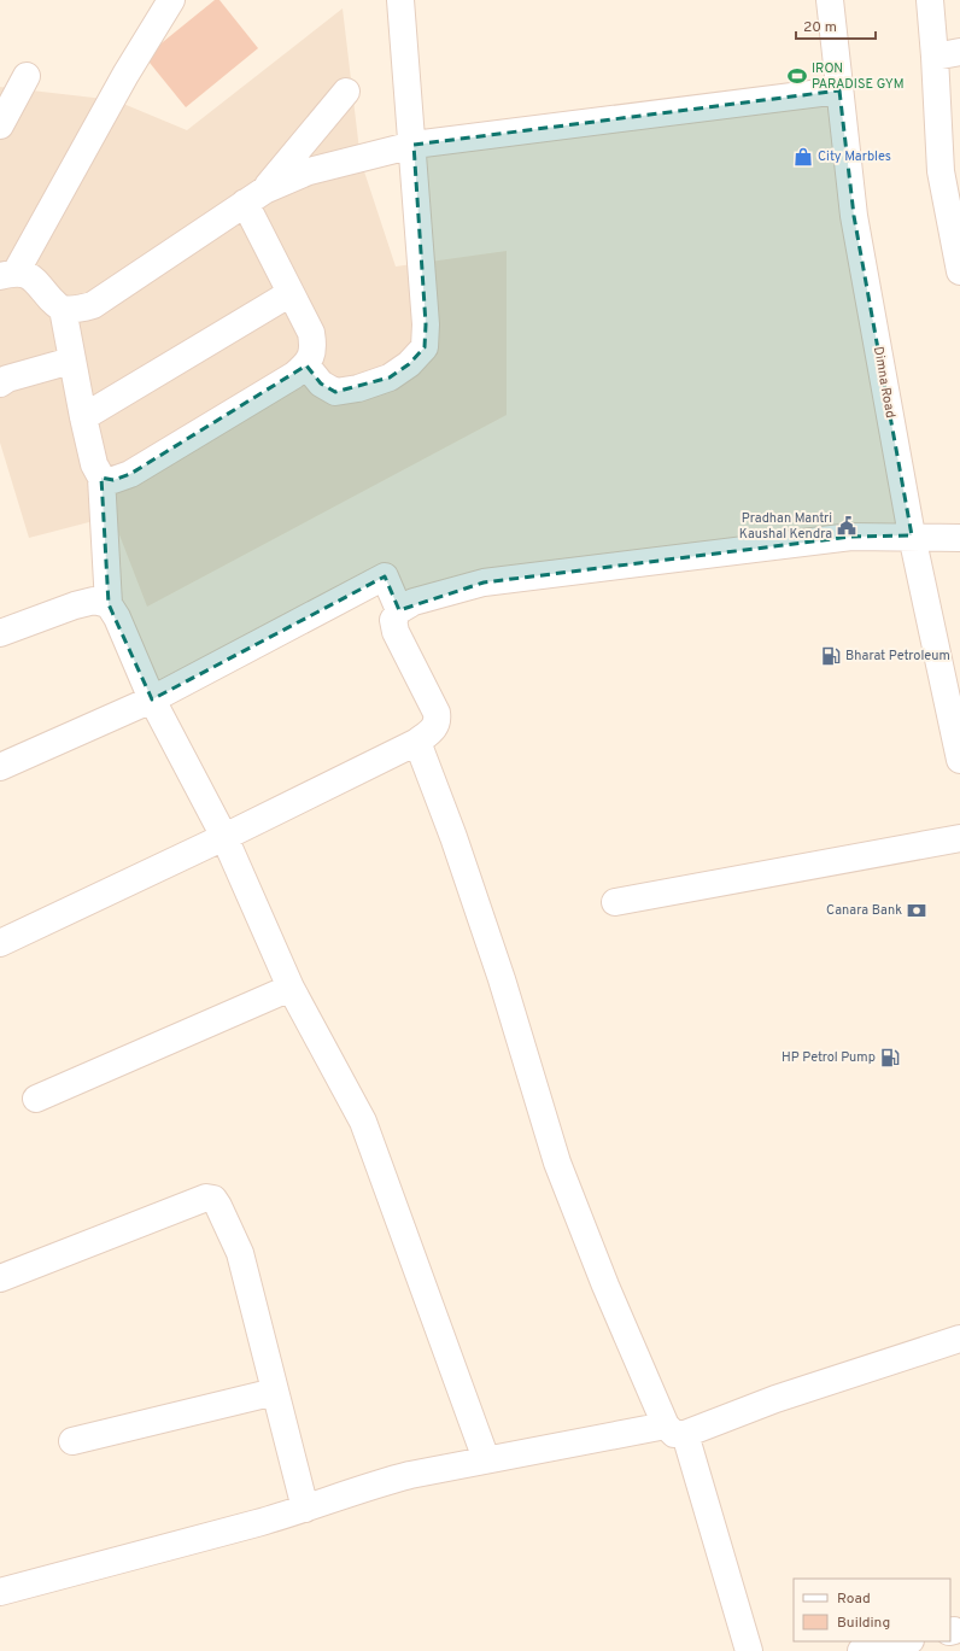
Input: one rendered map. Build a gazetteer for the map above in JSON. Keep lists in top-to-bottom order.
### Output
{
  "streets": {
    "street": ["Dimna Road"]
  },
  "places": {
    "sports": ["IRON PARADISE GYM"],
    "shop": ["City Marbles"],
    "public building": ["Pradhan Mantri Kaushal Kendra"],
    "fuel station": ["Bharat Petroleum", "HP Petrol Pump"],
    "bank": ["Canara Bank"]
  },
  "legend": ["Road", "Building"],
  "scale_bar": "20 m"
}
